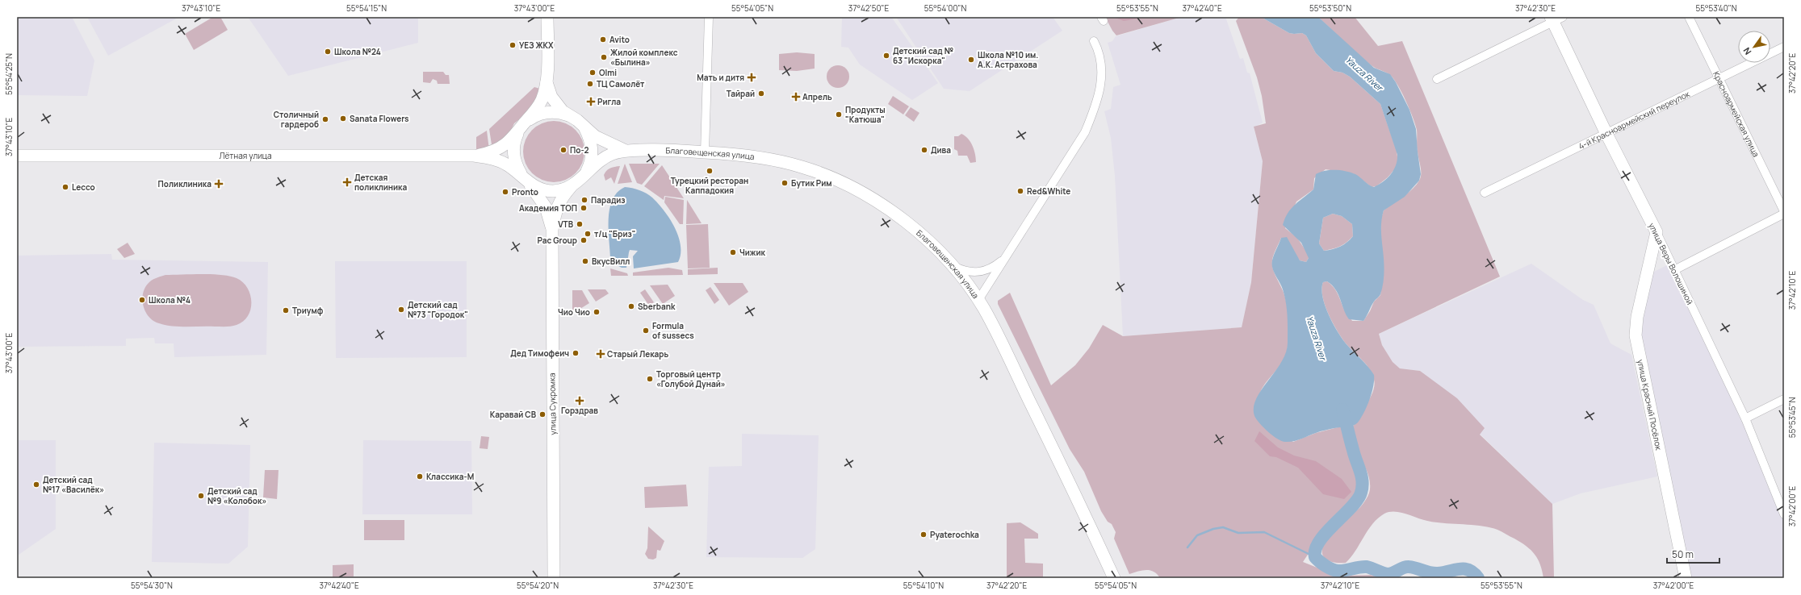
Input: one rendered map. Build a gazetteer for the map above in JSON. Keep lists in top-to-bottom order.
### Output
{
  "streets": {
    "street": [
      "Красноармейская улица",
      "4-й Красноармейский переулок",
      "Благовещенская улица",
      "Лётная улица",
      "улица Веры Волошиной",
      "улица Сукромка",
      "улица Красный Посёлок"
    ]
  },
  "crossings": [
    ["Красноармейская улица", "4-й Красноармейский переулок"],
    ["4-й Красноармейский переулок", "улица Веры Волошиной"],
    ["улица Веры Волошиной", "улица Красный Посёлок"]
  ],
  "water": ["Yauza River"],
  "places": {
    "other": [
      "Avito",
      "УЕЗ ЖКХ",
      "Школа №24",
      "Детский сад № 63 \"Искорка\"",
      "Жилой комплекс «Былина»",
      "Школа №10 им. А.К. Астрахова",
      "Olmi",
      "ТЦ Самолёт",
      "Тайрай",
      "Продукты \"Катюша\"",
      "Sanata Flowers",
      "Столичный гардероб",
      "По-2",
      "Дива",
      "Турецкий ресторан Каппадокия",
      "Бутик Рим",
      "Lecco",
      "Red&White",
      "Pronto",
      "Парадиз",
      "Академия ТОП",
      "VTB",
      "т/ц \"Бриз\"",
      "Pac Group",
      "Чижик",
      "ВкусВилл",
      "Школа №4",
      "Sberbank",
      "Детский сад №73 \"Городок\"",
      "Триумф",
      "Чио Чио",
      "Formula of sussecs",
      "Дед Тимофеич",
      "Торговый центр «Голубой Дунай»",
      "Каравай СВ",
      "Классика-М",
      "Детский сад №17 «Василёк»",
      "Детский сад №9 «Колобок»",
      "Pyaterochka"
    ],
    "health": [
      "Мать и дитя",
      "Апрель",
      "Ригла",
      "Детская поликлиника",
      "Поликлиника",
      "Старый Лекарь",
      "Горздрав"
    ]
  },
  "scale_bar": "50 m",
  "north": "bottom left",
  "coordinates": [
    "37°43'10\"E",
    "55°54'15\"N",
    "37°43'00\"E",
    "55°54'05\"N",
    "37°42'50\"E",
    "55°54'00\"N",
    "55°53'55\"N",
    "37°42'40\"E",
    "55°53'50\"N",
    "37°42'30\"E",
    "55°53'40\"N",
    "37°42'20\"E",
    "55°54'25\"N",
    "37°42'10\"E",
    "55°53'45\"N",
    "37°42'00\"E",
    "55°54'30\"N",
    "55°54'20\"N",
    "55°54'10\"N"
  ]
}
